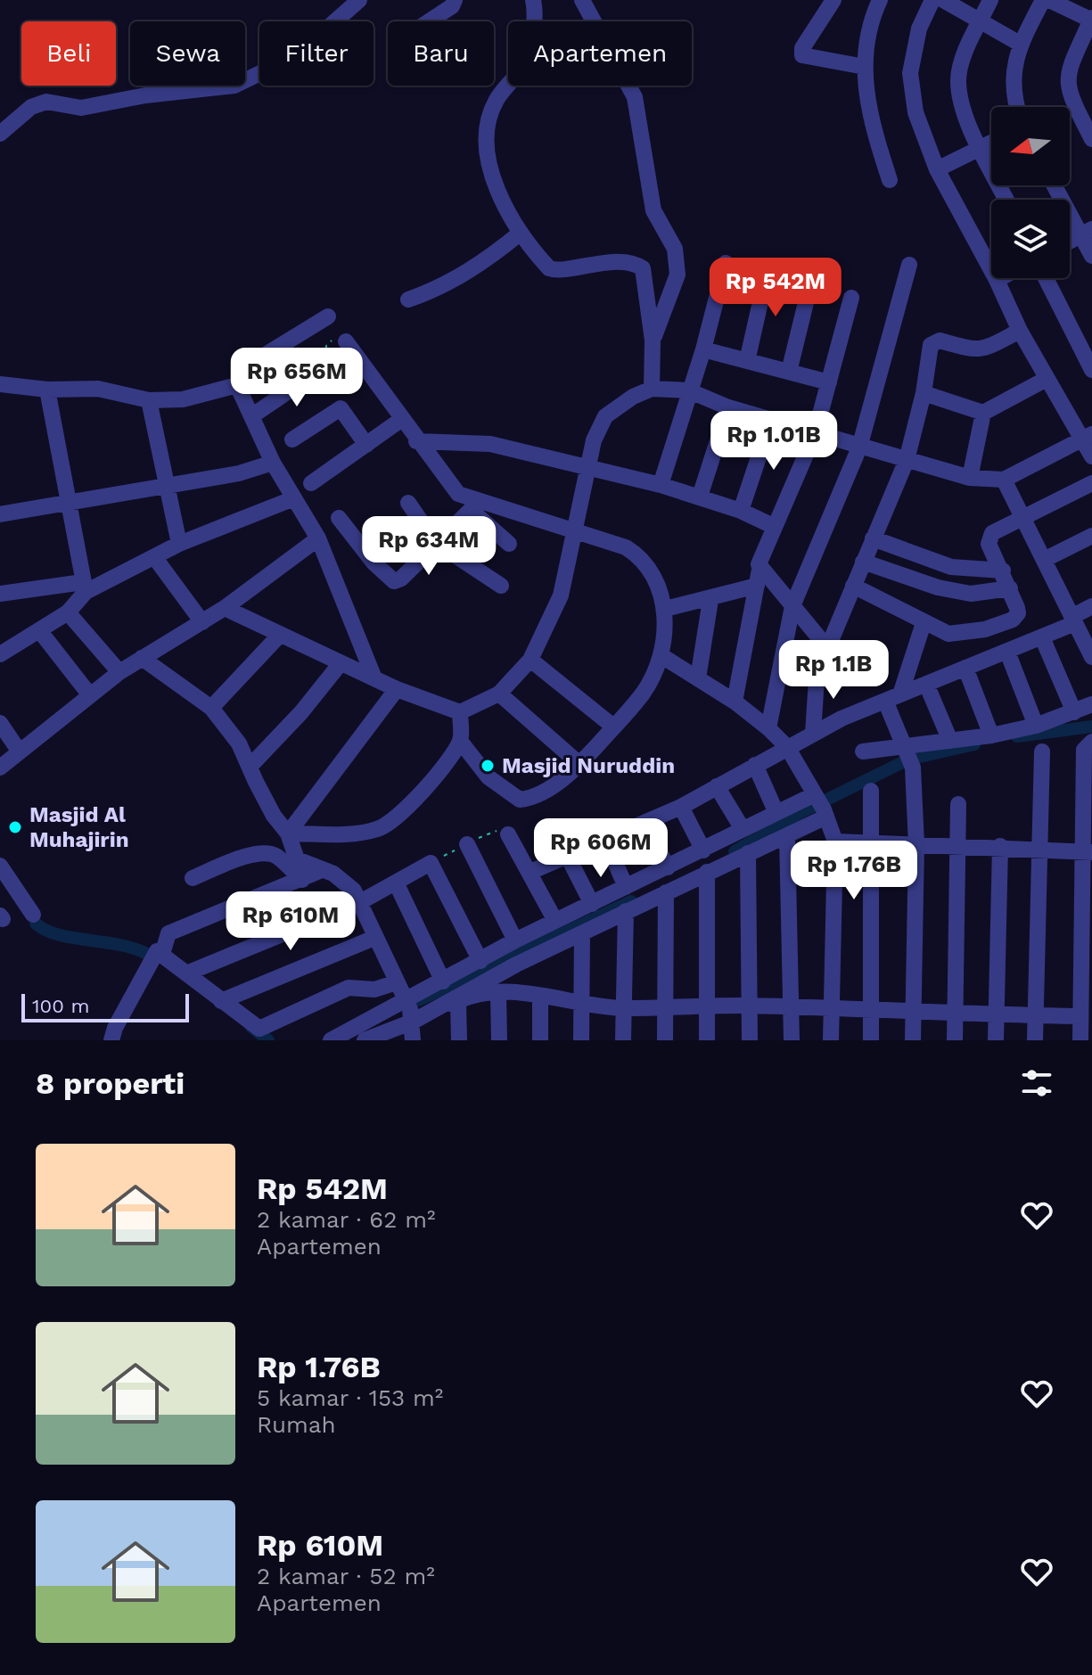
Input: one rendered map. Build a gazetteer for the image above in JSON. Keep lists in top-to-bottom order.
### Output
{
  "places": ["Masjid Nuruddin", "Masjid Al Muhajirin"],
  "scale_bar": "100 m",
  "north": "left",
  "page": {
    "chip": [
      "Beli",
      "Sewa",
      "Filter",
      "Baru",
      "Apartemen"
    ],
    "price": [
      "Rp 542M",
      "Rp 656M",
      "Rp 1.01B",
      "Rp 634M",
      "Rp 1.1B",
      "Rp 606M",
      "Rp 1.76B",
      "Rp 610M"
    ],
    "scale": "100 m",
    "heading": "8 properti",
    "list": [
      {
        "name": "Rp 542M",
        "note": "2 kamar · 62 m² · Apartemen"
      },
      {
        "name": "Rp 1.76B",
        "note": "5 kamar · 153 m² · Rumah"
      },
      {
        "name": "Rp 610M",
        "note": "2 kamar · 52 m² · Apartemen"
      }
    ]
  }
}
